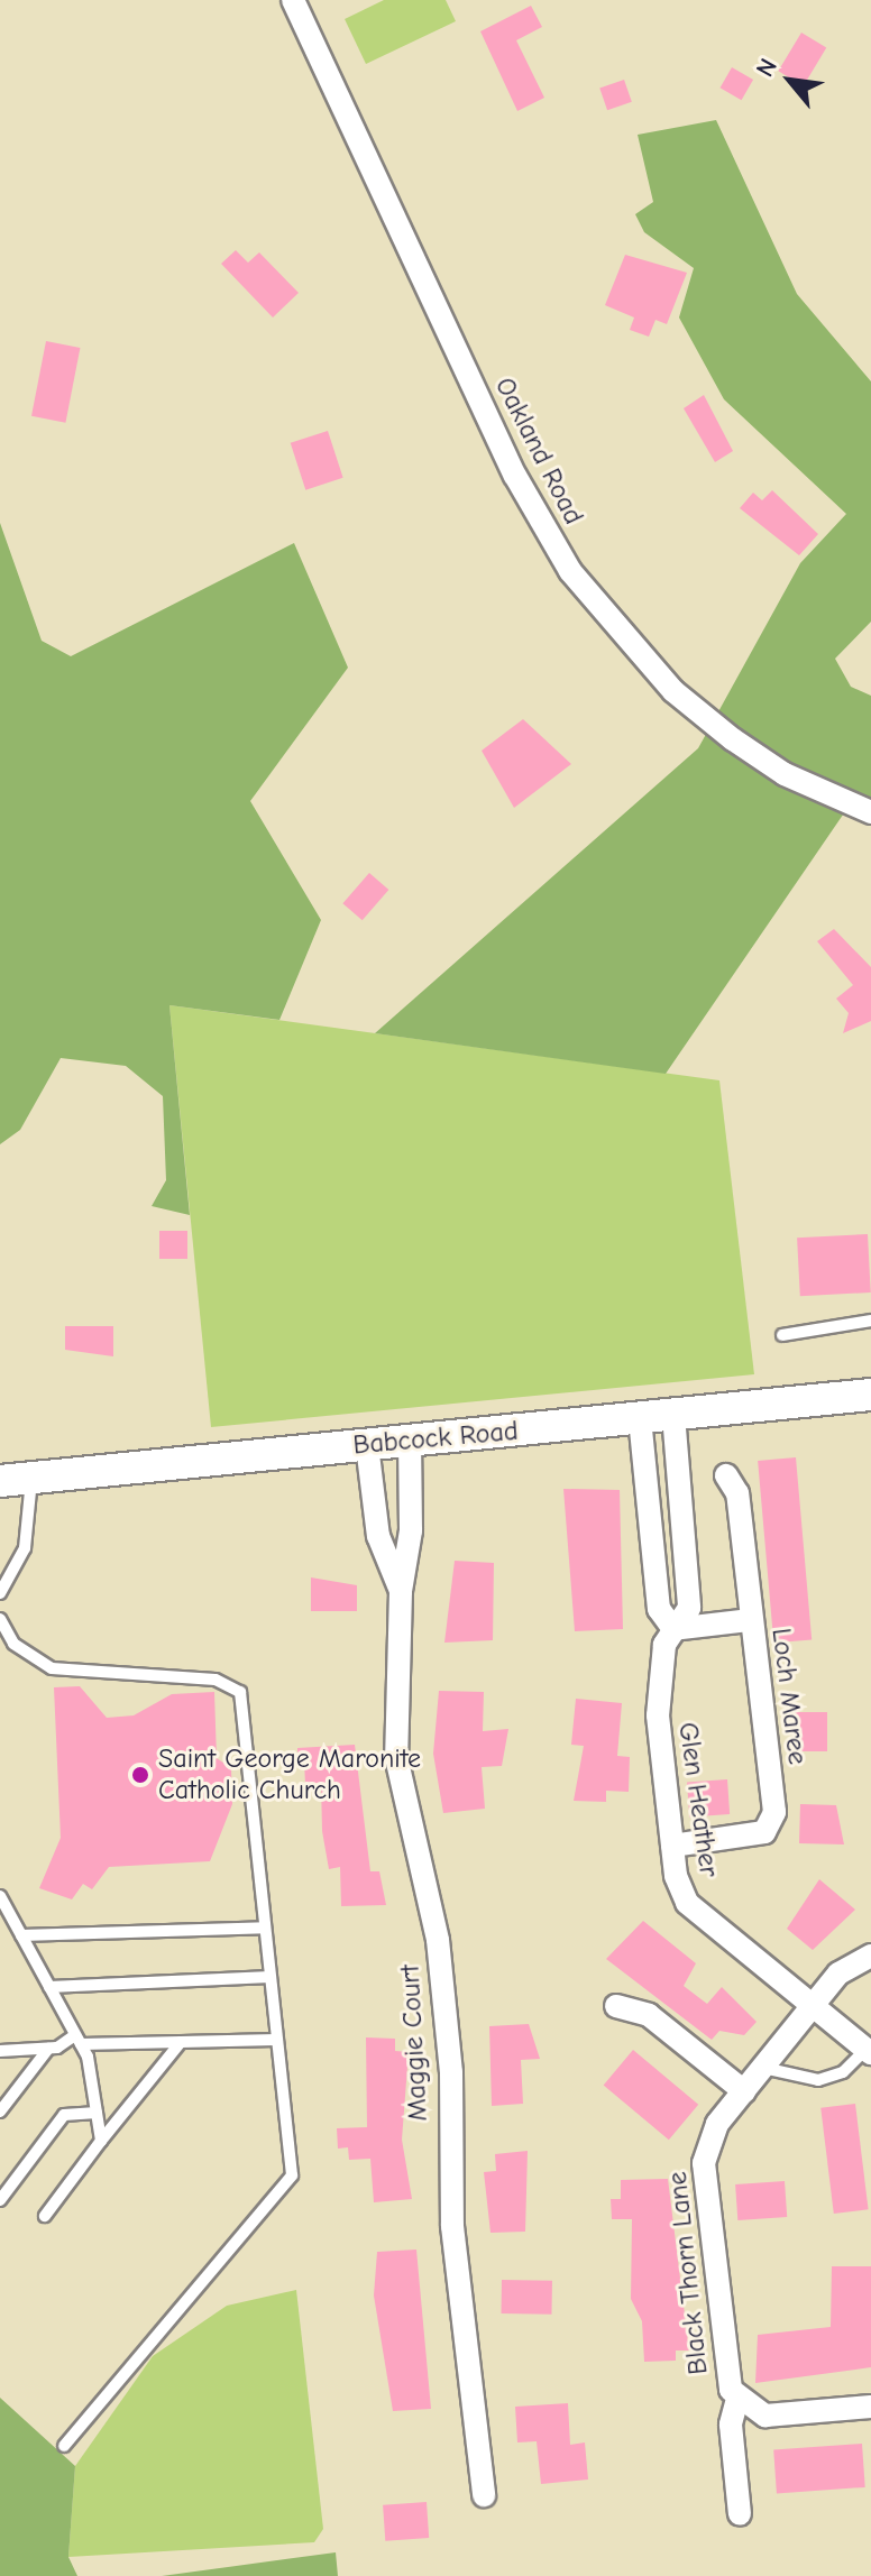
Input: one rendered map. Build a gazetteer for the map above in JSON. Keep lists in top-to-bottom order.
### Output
{
  "streets": {
    "main road": ["Babcock Road"],
    "street": [
      "Oakland Road",
      "Loch Maree",
      "Glen Heather",
      "Maggie Court",
      "Black Thorn Lane"
    ]
  },
  "crossings": [
    ["Babcock Road", "Glen Heather"],
    ["Babcock Road", "Maggie Court"],
    ["Loch Maree", "Glen Heather"],
    ["Glen Heather", "Black Thorn Lane"]
  ],
  "places": ["Saint George Maronite Catholic Church"],
  "north": "top left"
}
